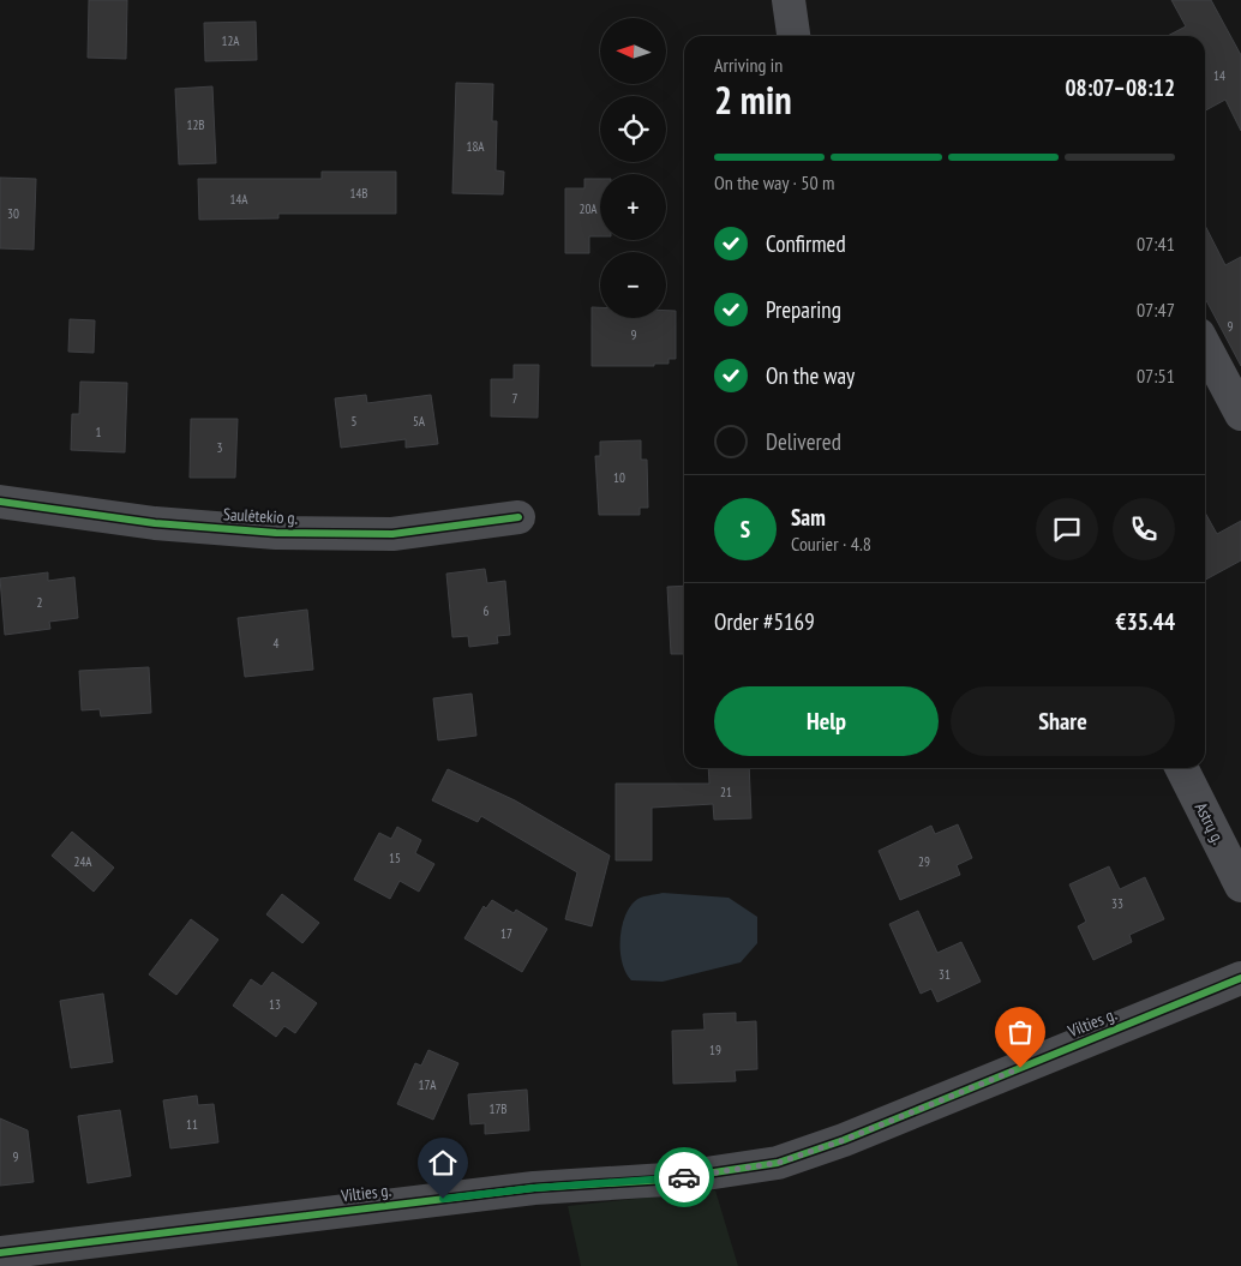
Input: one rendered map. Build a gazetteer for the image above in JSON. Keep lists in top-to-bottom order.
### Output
{
  "streets": {
    "street": ["Saulėtekio g.", "Astrų g.", "Vilties g."]
  },
  "house_numbers": [
    "12A",
    "14",
    "12B",
    "18A",
    "14B",
    "14A",
    "20A",
    "30",
    "9",
    "9",
    "7",
    "5",
    "5A",
    "1",
    "3",
    "10",
    "2",
    "6",
    "4",
    "21",
    "15",
    "24A",
    "29",
    "33",
    "17",
    "31",
    "13",
    "19",
    "17A",
    "17B",
    "11",
    "9"
  ],
  "north": "left",
  "page": {
    "map_buttons": ["+", "−"],
    "heading": ["2 min", "Arriving in", "08:07–08:12"],
    "panel": [
      "Sam",
      "Courier · 4.8",
      "Order #5169",
      "€35.44"
    ],
    "bar": "On the way · 50 m",
    "list": [
      ["Confirmed", "07:41"],
      ["Preparing", "07:47"],
      ["On the way", "07:51"],
      "Delivered"
    ],
    "round": "S",
    "buttons": ["Help", "Share"]
  }
}
